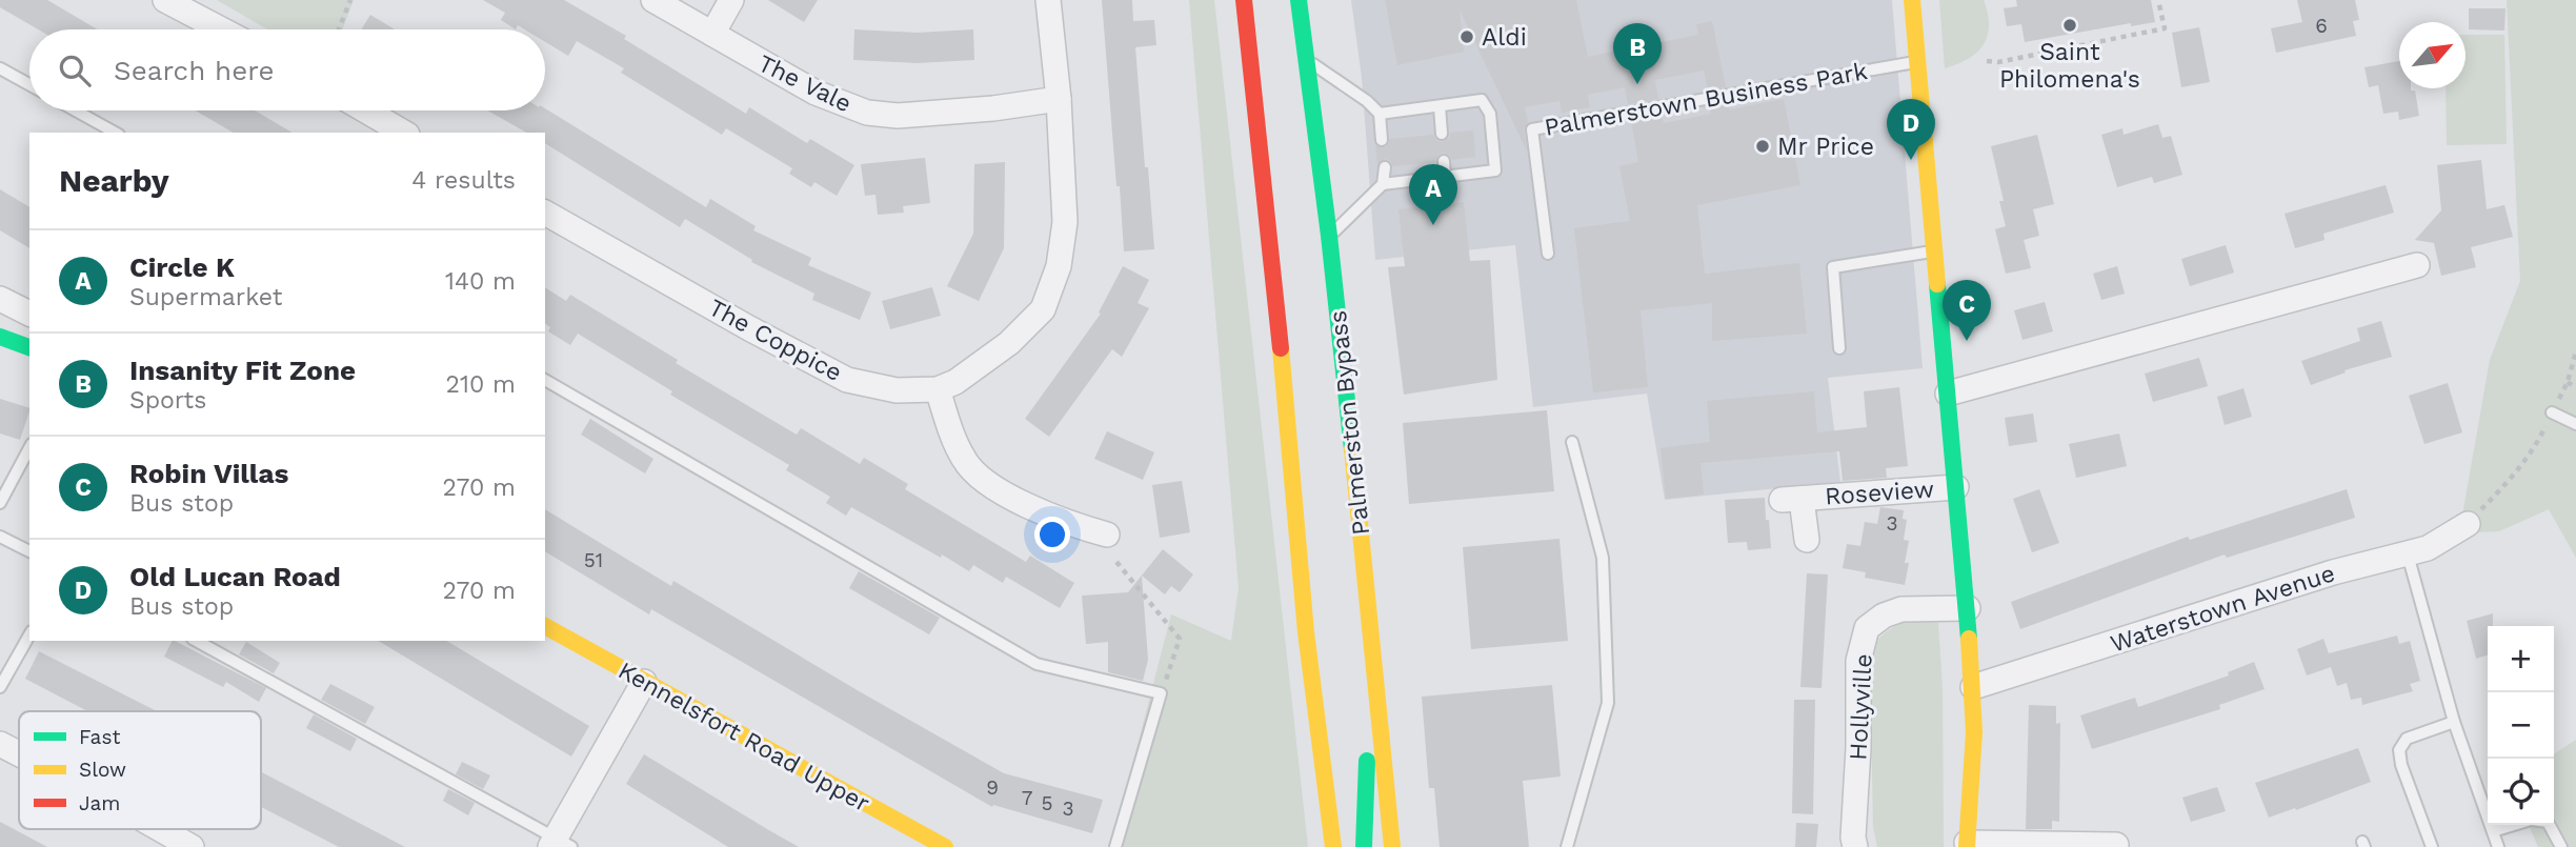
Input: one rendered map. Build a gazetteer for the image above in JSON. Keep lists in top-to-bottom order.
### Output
{
  "streets": {
    "main road": ["Palmerston Bypass", "Kennelsfort Road Upper"],
    "street": [
      "The Vale",
      "The Coppice",
      "Roseview",
      "Waterstown Avenue",
      "Hollyville"
    ],
    "lane": ["Palmerstown Business Park"]
  },
  "crossings": [
    ["The Vale", "The Coppice"]
  ],
  "places": ["Saint Philomena's", "Aldi", "Mr Price"],
  "house_numbers": [
    "6",
    "3",
    "51",
    "9",
    "7",
    "5",
    "3"
  ],
  "legend": ["Fast", "Slow", "Jam"],
  "north": "top right",
  "page": {
    "pins": [
      "B",
      "D",
      "A",
      "C"
    ],
    "search": "Search here",
    "heading": ["Nearby", "4 results"],
    "list": [
      {
        "mark": "A",
        "name": "Circle K",
        "note": "Supermarket",
        "value": "140 m"
      },
      {
        "mark": "B",
        "name": "Insanity Fit Zone",
        "note": "Sports",
        "value": "210 m"
      },
      {
        "mark": "C",
        "name": "Robin Villas",
        "note": "Bus stop",
        "value": "270 m"
      },
      {
        "mark": "D",
        "name": "Old Lucan Road",
        "note": "Bus stop",
        "value": "270 m"
      }
    ],
    "map_buttons": ["+", "−"]
  }
}
